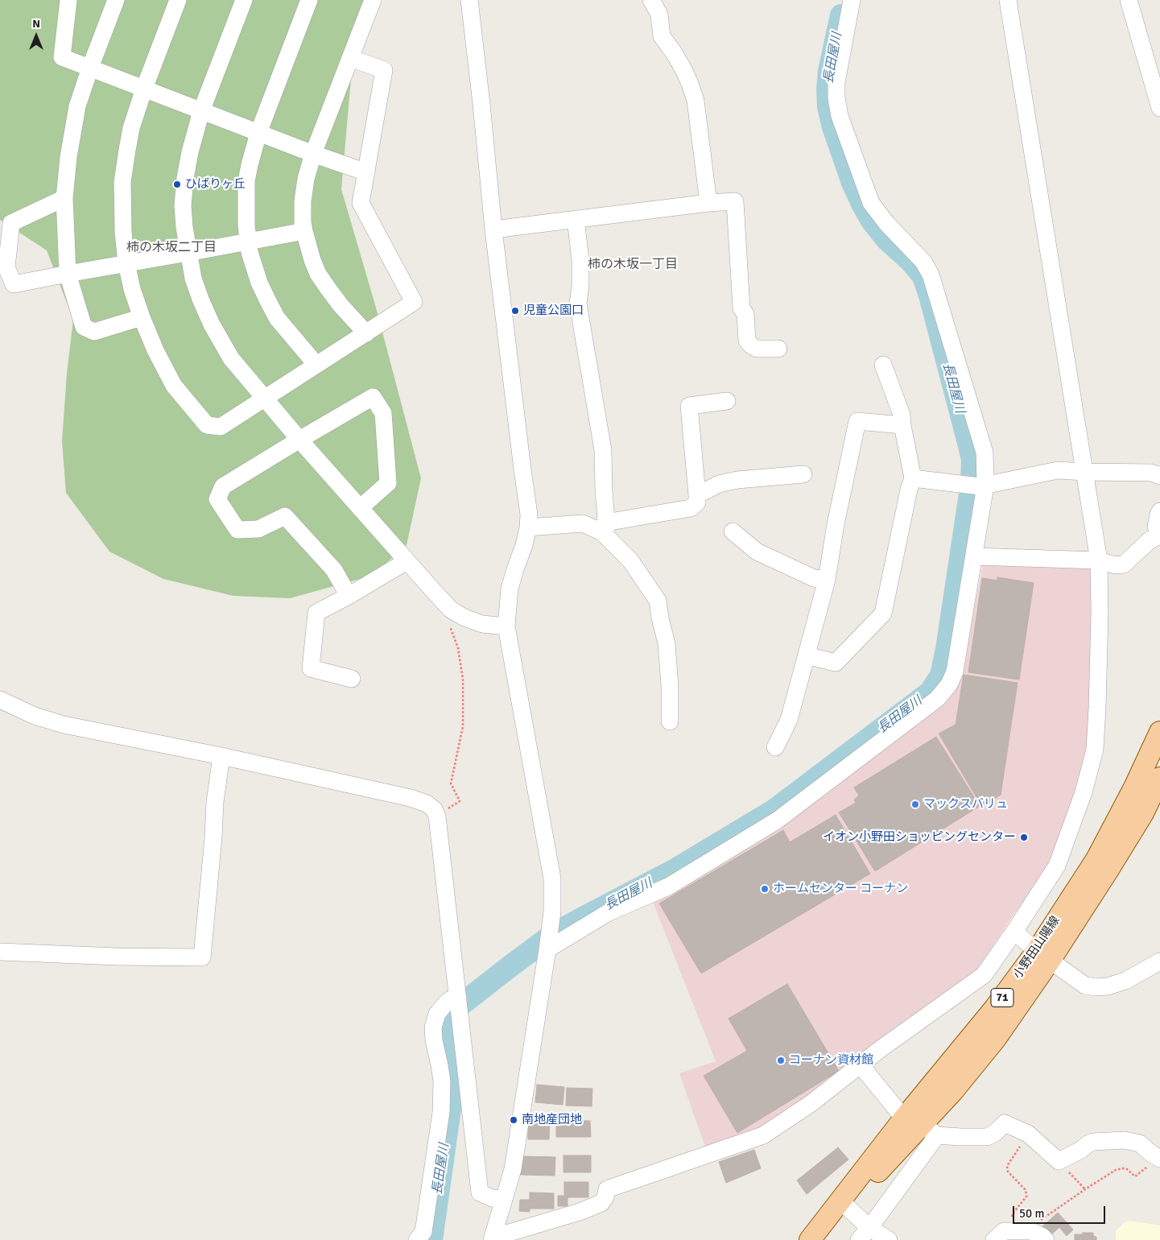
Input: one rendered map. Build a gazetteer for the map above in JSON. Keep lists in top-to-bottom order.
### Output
{
  "streets": {
    "main road": ["小野田山陽線", "71"]
  },
  "districts": ["柿の木坂二丁目", "柿の木坂一丁目"],
  "water": ["長田屋川"],
  "places": [
    "ひばりヶ丘",
    "児童公園口",
    "マックスバリュ",
    "イオン小野田ショッピングセンター",
    "ホームセンター コーナン",
    "コーナン資材館",
    "南地産団地"
  ],
  "scale_bar": "50 m",
  "north": "top"
}
